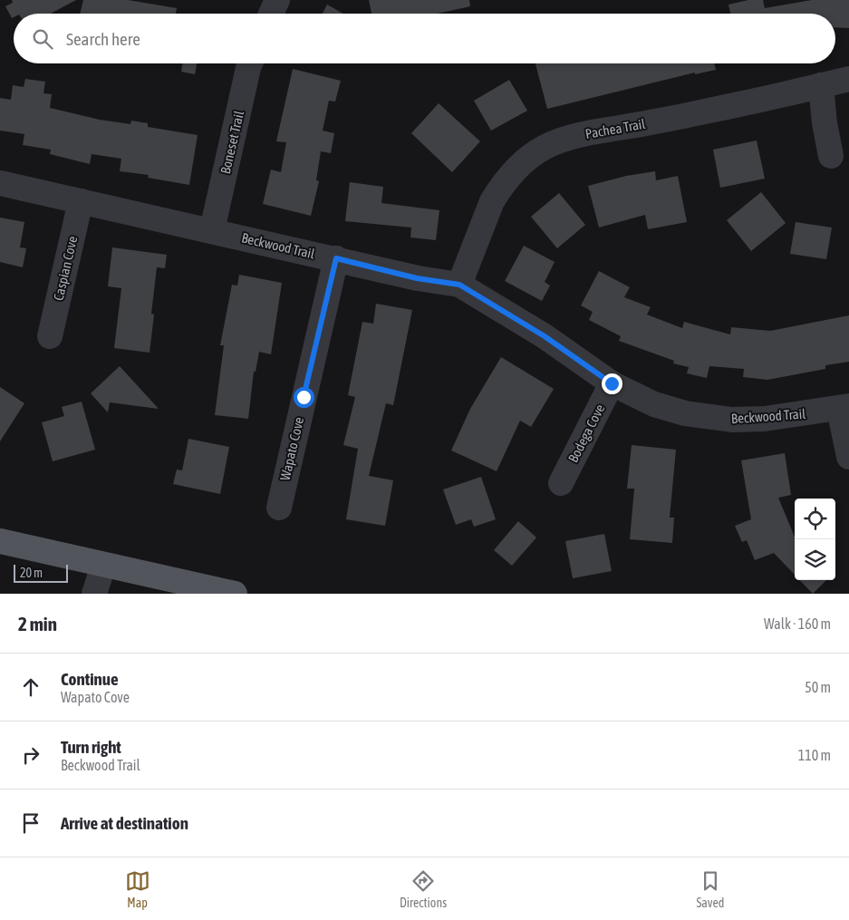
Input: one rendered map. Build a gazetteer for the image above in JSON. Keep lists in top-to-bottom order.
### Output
{
  "streets": {
    "street": [
      "Pachea Trail",
      "Boneset Trail",
      "Beckwood Trail",
      "Caspian Cove",
      "Bodega Cove",
      "Wapato Cove"
    ]
  },
  "crossings": [
    ["Pachea Trail", "Beckwood Trail"],
    ["Boneset Trail", "Beckwood Trail"],
    ["Beckwood Trail", "Caspian Cove"],
    ["Beckwood Trail", "Bodega Cove"],
    ["Beckwood Trail", "Wapato Cove"]
  ],
  "scale_bar": "20 m",
  "page": {
    "search": "Search here",
    "scale": "20 m",
    "heading": ["2 min", "Walk · 160 m"],
    "list": [
      ["Continue", "Wapato Cove", "50 m"],
      ["Turn right", "Beckwood Trail", "110 m"],
      "Arrive at destination"
    ],
    "nav": ["Map", "Directions", "Saved"]
  }
}
